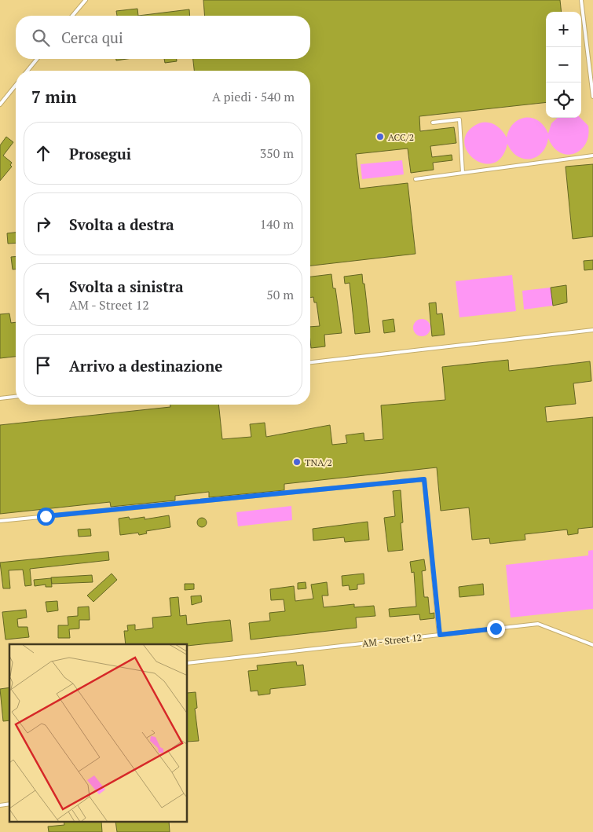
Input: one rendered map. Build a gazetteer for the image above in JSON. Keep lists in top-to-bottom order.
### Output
{
  "streets": {
    "lane": ["AM - Street 12"]
  },
  "places": ["ACC/2", "TNA/2"],
  "page": {
    "map_buttons": ["+", "−"],
    "search": "Cerca qui",
    "heading": ["7 min", "A piedi · 540 m"],
    "list": [
      ["Prosegui", "350 m"],
      ["Svolta a destra", "140 m"],
      ["Svolta a sinistra", "AM - Street 12", "50 m"],
      "Arrivo a destinazione"
    ]
  }
}
